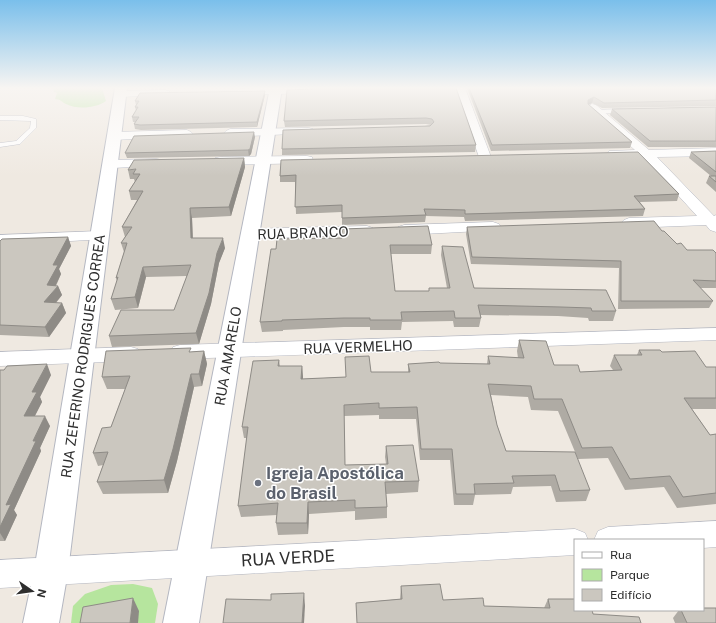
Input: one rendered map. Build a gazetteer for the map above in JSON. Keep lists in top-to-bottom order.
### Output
{
  "streets": {
    "street": [
      "RUA BRANCO",
      "RUA VERMELHO",
      "RUA ZEFERINO RODRIGUES CORREA",
      "RUA AMARELO",
      "RUA VERDE"
    ]
  },
  "crossings": [
    ["RUA BRANCO", "RUA AMARELO"],
    ["RUA VERMELHO", "RUA ZEFERINO RODRIGUES CORREA"],
    ["RUA VERMELHO", "RUA AMARELO"],
    ["RUA ZEFERINO RODRIGUES CORREA", "RUA VERDE"],
    ["RUA AMARELO", "RUA VERDE"]
  ],
  "places": ["Igreja Apostólica do Brasil"],
  "legend": ["Rua", "Parque", "Edifício"],
  "north": "right"
}
